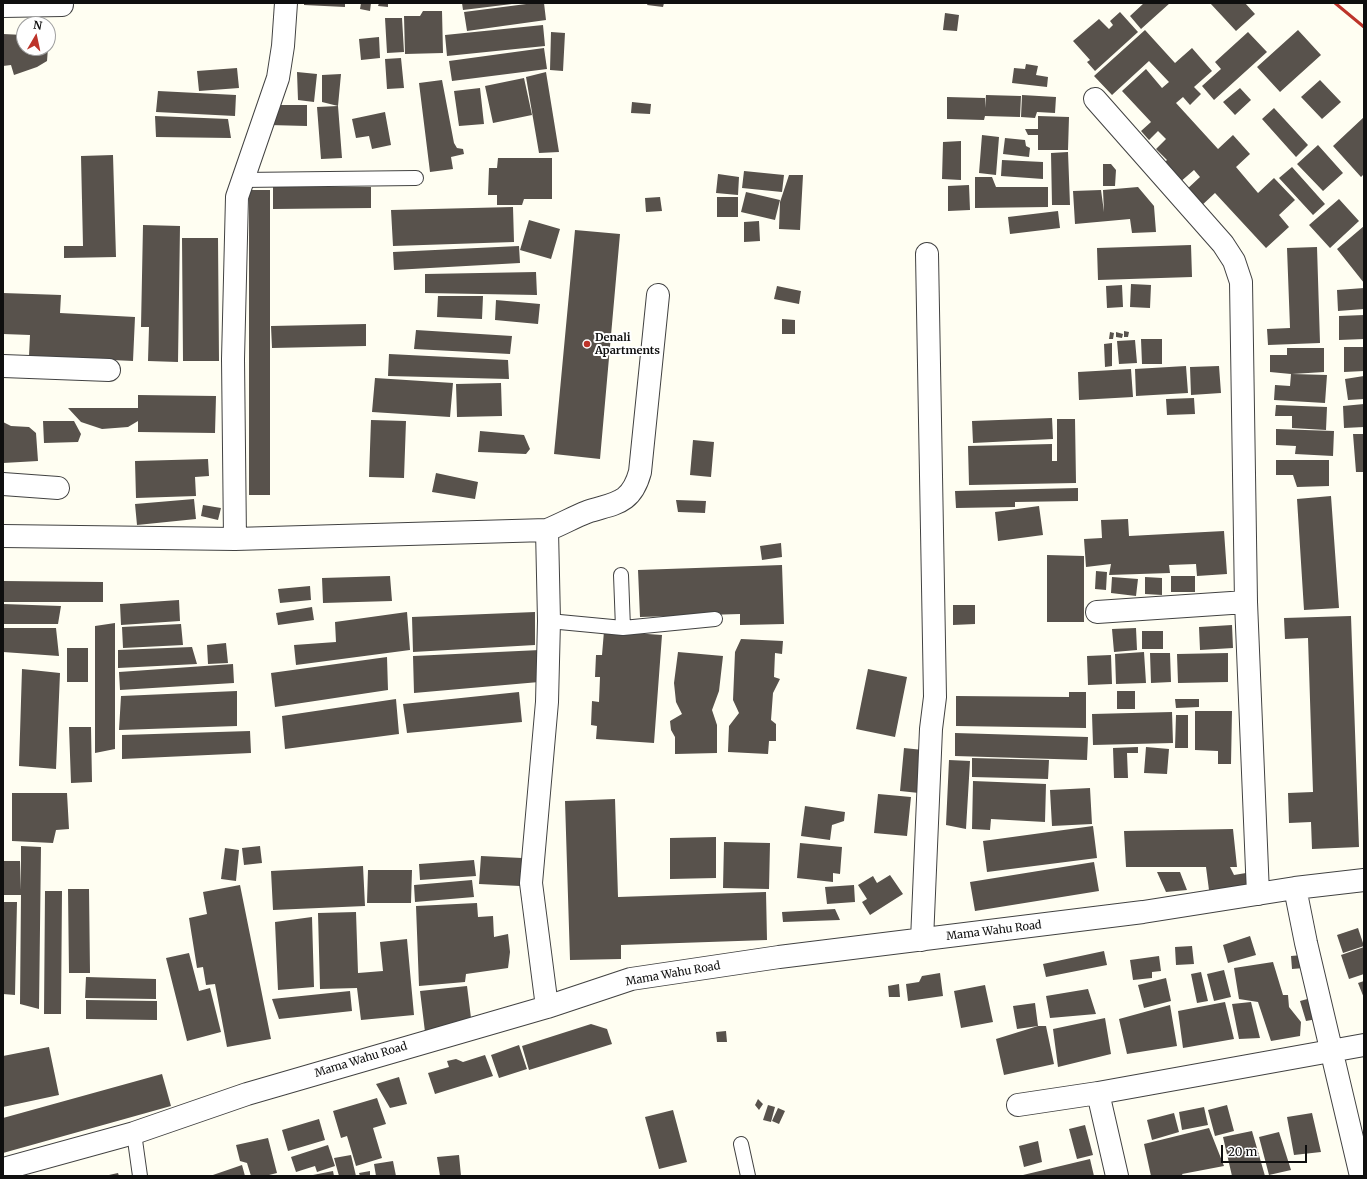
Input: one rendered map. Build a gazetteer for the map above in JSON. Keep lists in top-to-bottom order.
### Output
{
  "streets": {
    "street": ["Mama Wahu Road"]
  },
  "places": ["Denali Apartments"],
  "scale_bar": "20 m",
  "north": "top"
}
